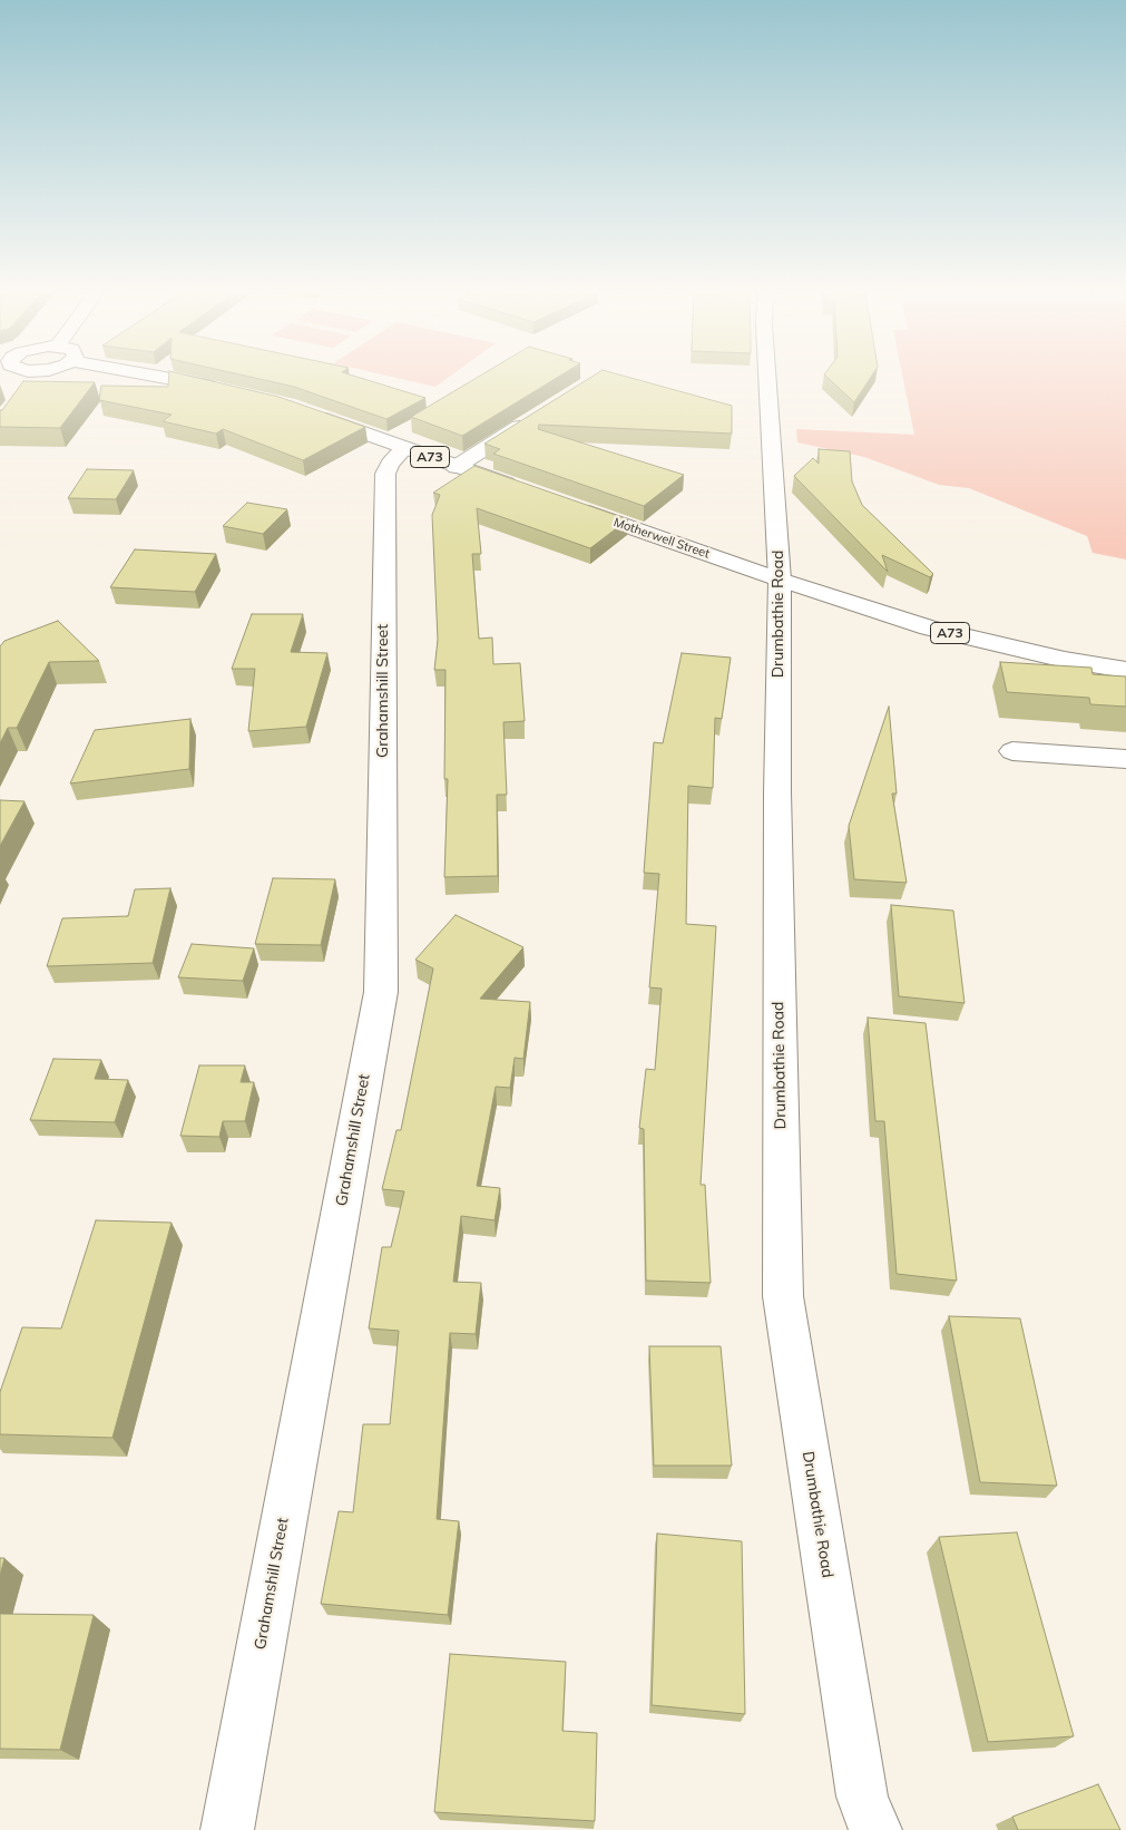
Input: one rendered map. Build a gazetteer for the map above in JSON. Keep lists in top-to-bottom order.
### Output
{
  "streets": {
    "street": [
      "A73",
      "Motherwell Street",
      "Drumbathie Road",
      "Grahamshill Street"
    ]
  },
  "crossings": [
    ["A73", "Grahamshill Street"],
    ["Motherwell Street", "Drumbathie Road"]
  ]
}
